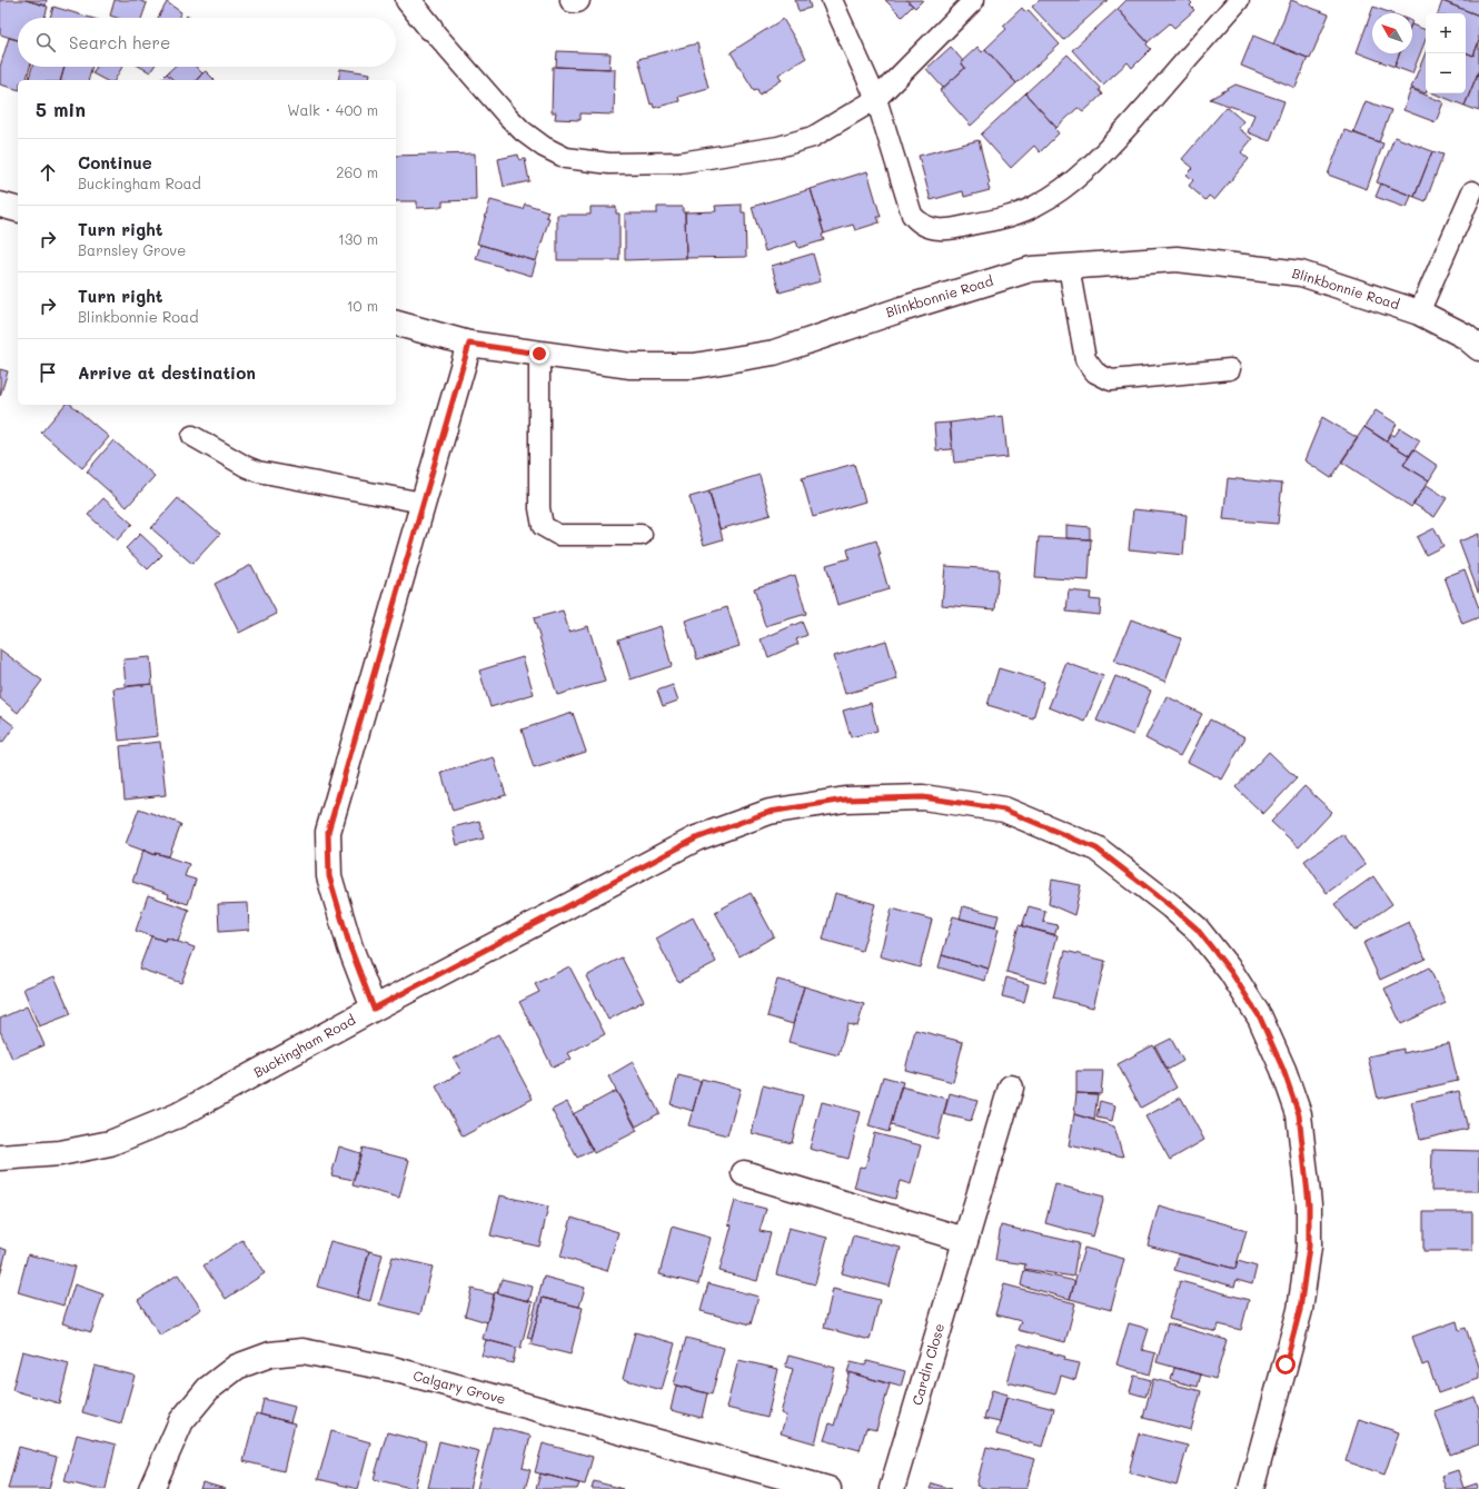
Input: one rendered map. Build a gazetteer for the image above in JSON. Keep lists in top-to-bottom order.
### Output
{
  "streets": {
    "street": [
      "Blinkbonnie Road",
      "Buckingham Road",
      "Cardin Close",
      "Calgary Grove"
    ]
  },
  "north": "top left",
  "page": {
    "map_buttons": ["+", "−"],
    "search": "Search here",
    "heading": ["5 min", "Walk · 400 m"],
    "list": [
      ["Continue", "Buckingham Road", "260 m"],
      ["Turn right", "Barnsley Grove", "130 m"],
      ["Turn right", "Blinkbonnie Road", "10 m"],
      "Arrive at destination"
    ]
  }
}
